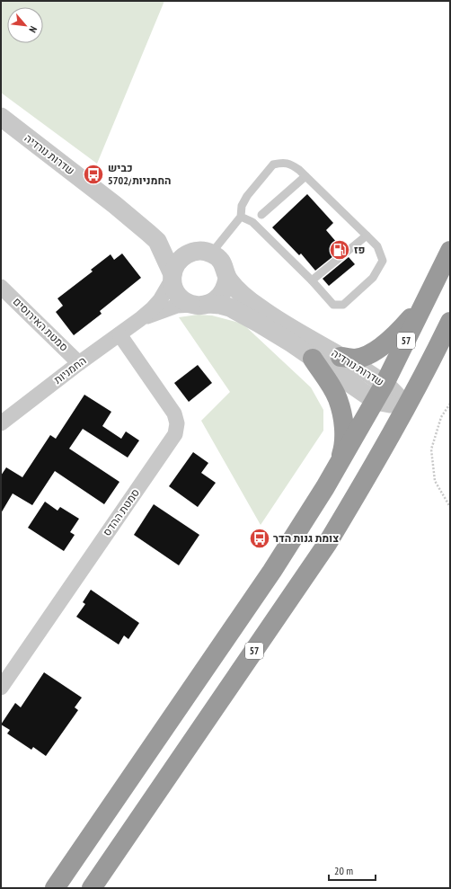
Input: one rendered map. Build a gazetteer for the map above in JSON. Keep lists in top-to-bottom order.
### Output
{
  "streets": {
    "highway": ["57"],
    "street": [
      "שדרות נורדיה",
      "סמטת האירוסים",
      "החמניות",
      "סמטת ההדס"
    ]
  },
  "crossings": [
    ["שדרות נורדיה", "57"],
    ["שדרות נורדיה", "החמניות"],
    ["סמטת האירוסים", "החמניות"],
    ["החמניות", "סמטת ההדס"]
  ],
  "places": {
    "bus stop": ["כביש 5702/החמניות", "צומת גנות הדר"],
    "fuel station": ["פז"]
  },
  "scale_bar": "20 m",
  "north": "bottom right"
}
